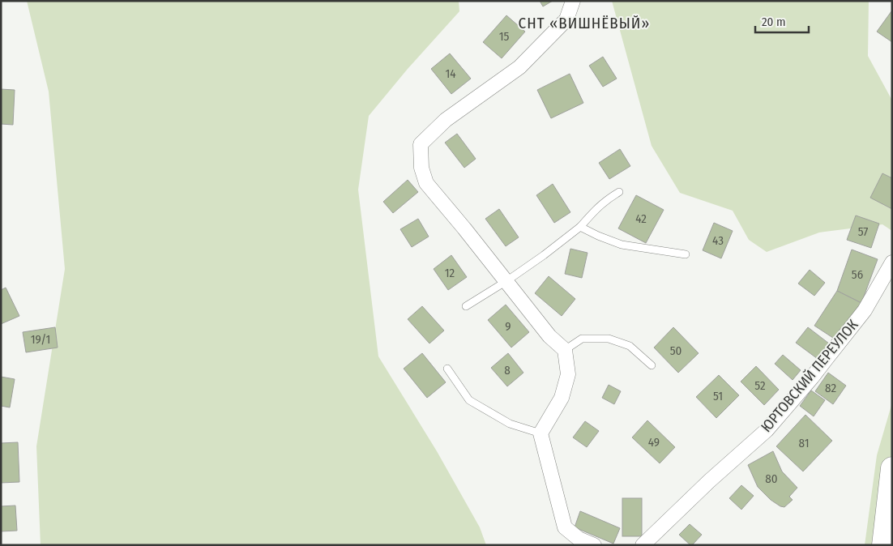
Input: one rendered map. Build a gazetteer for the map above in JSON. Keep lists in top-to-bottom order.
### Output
{
  "streets": {
    "street": ["ЮРТОВСКИЙ ПЕРЕУЛОК"]
  },
  "districts": ["СНТ «ВИШНЁВЫЙ»"],
  "house_numbers": [
    "15",
    "14",
    "42",
    "57",
    "43",
    "12",
    "56",
    "9",
    "19/1",
    "50",
    "8",
    "52",
    "82",
    "51",
    "49",
    "81",
    "80"
  ],
  "scale_bar": "20 m"
}
